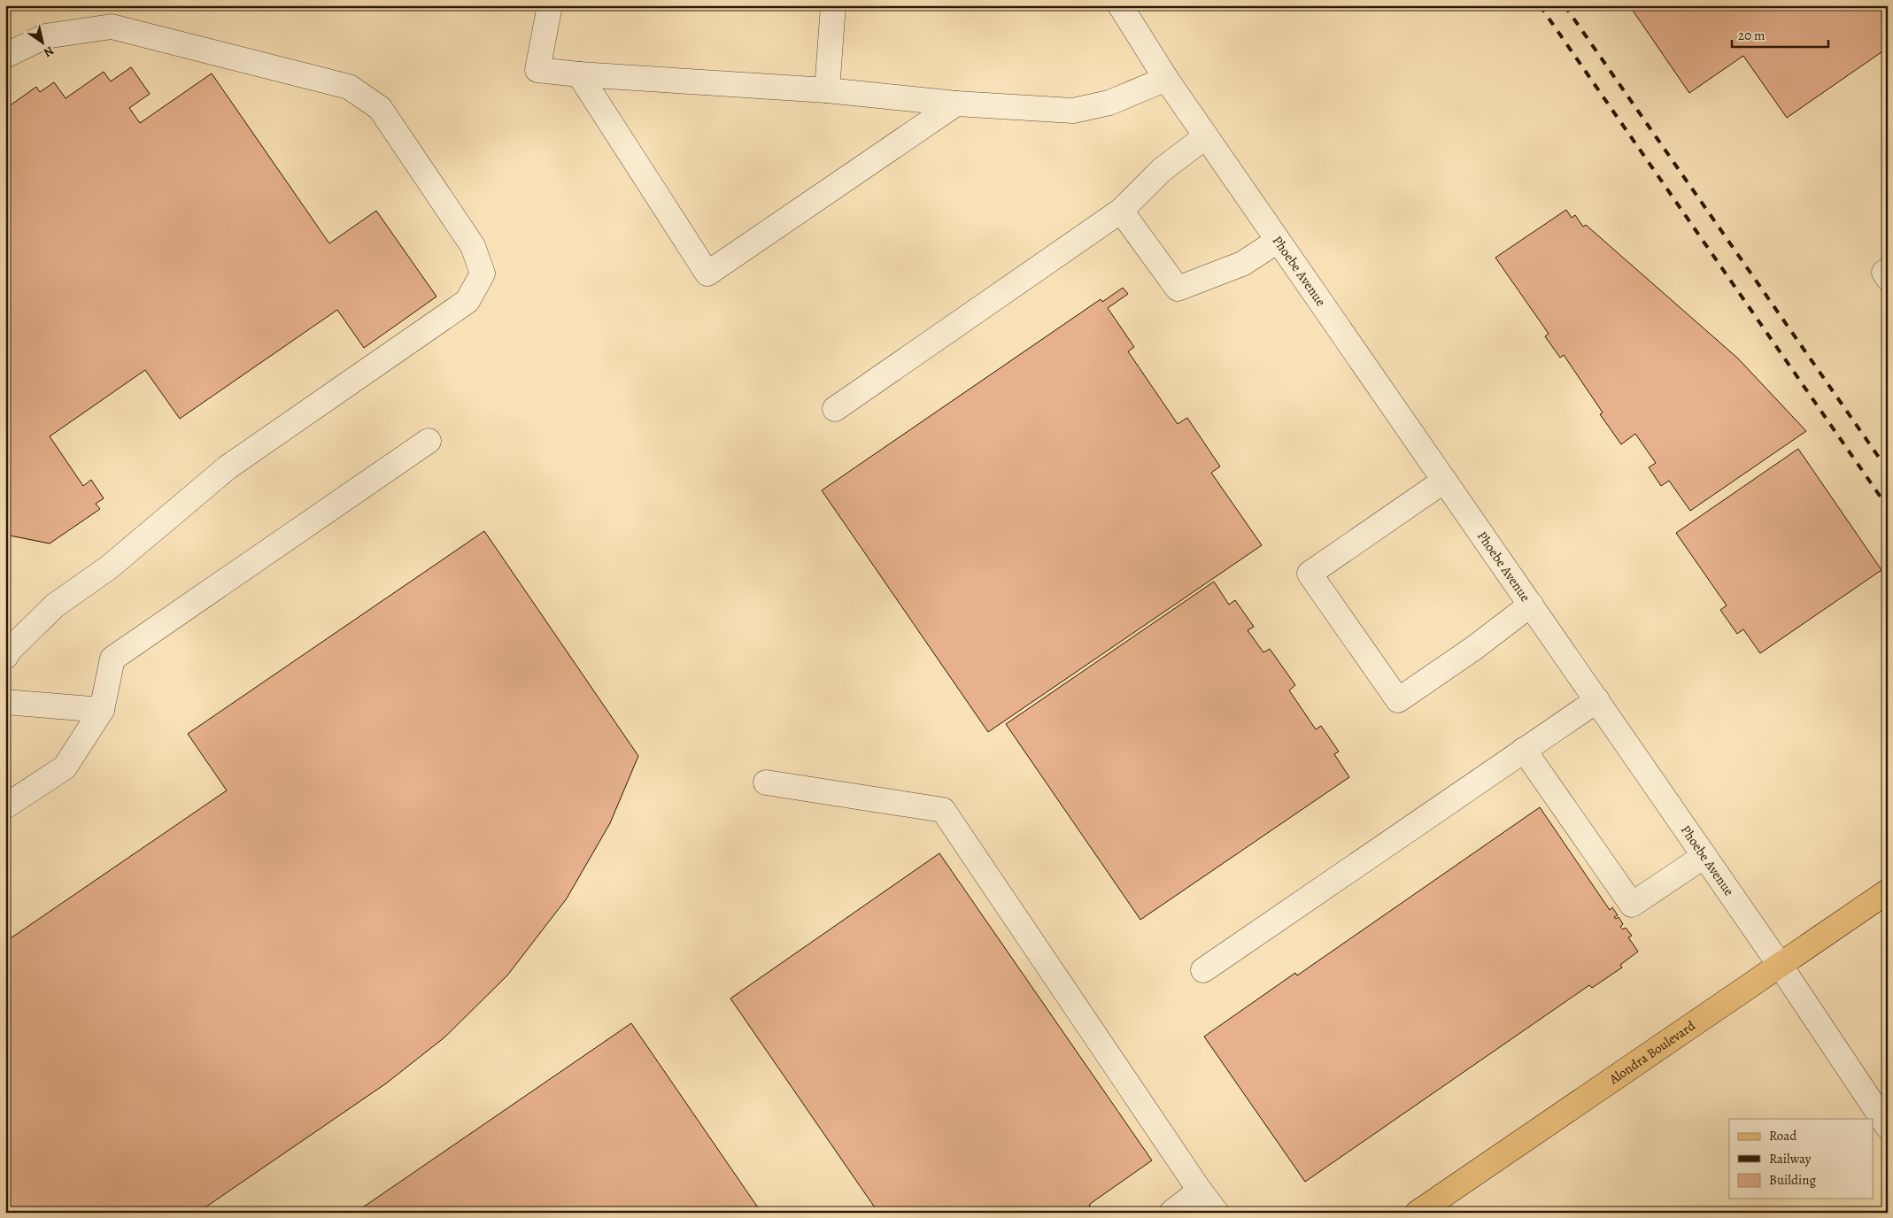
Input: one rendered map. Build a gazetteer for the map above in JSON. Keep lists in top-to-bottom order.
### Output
{
  "streets": {
    "main road": ["Alondra Boulevard"],
    "street": ["Phoebe Avenue"]
  },
  "crossings": [
    ["Phoebe Avenue", "Alondra Boulevard"]
  ],
  "legend": ["Road", "Railway", "Building"],
  "scale_bar": "20 m",
  "north": "bottom right"
}
